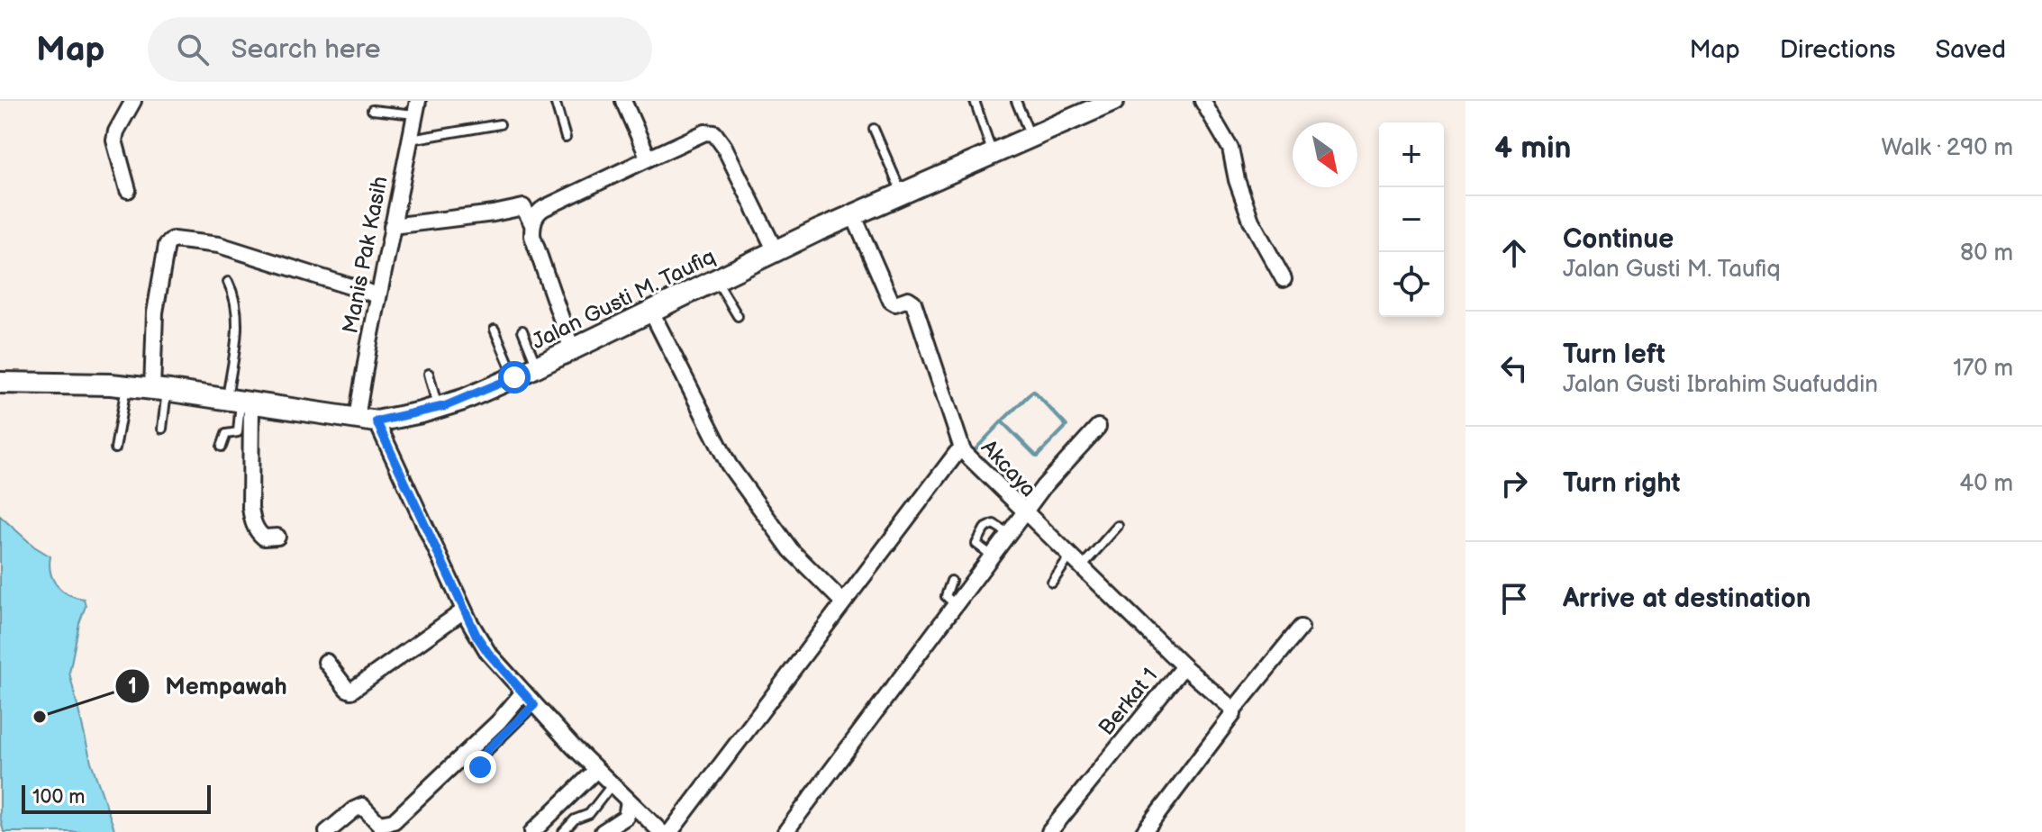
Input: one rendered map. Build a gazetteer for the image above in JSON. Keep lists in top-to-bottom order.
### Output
{
  "streets": {
    "main road": ["Jalan Gusti M. Taufiq"],
    "street": ["Manis Pak Kasih", "Akcaya", "Berkat 1"]
  },
  "crossings": [
    ["Manis Pak Kasih", "Jalan Gusti M. Taufiq"]
  ],
  "places": ["Mempawah"],
  "scale_bar": "100 m",
  "north": "bottom right",
  "page": {
    "header": "Map",
    "search": "Search here",
    "nav": ["Map", "Directions", "Saved"],
    "heading": ["4 min", "Walk · 290 m"],
    "map_buttons": ["+", "−"],
    "list": [
      ["Continue", "Jalan Gusti M. Taufiq", "80 m"],
      ["Turn left", "Jalan Gusti Ibrahim Suafuddin", "170 m"],
      ["Turn right", "40 m"],
      "Arrive at destination"
    ],
    "scale": "100 m"
  }
}
